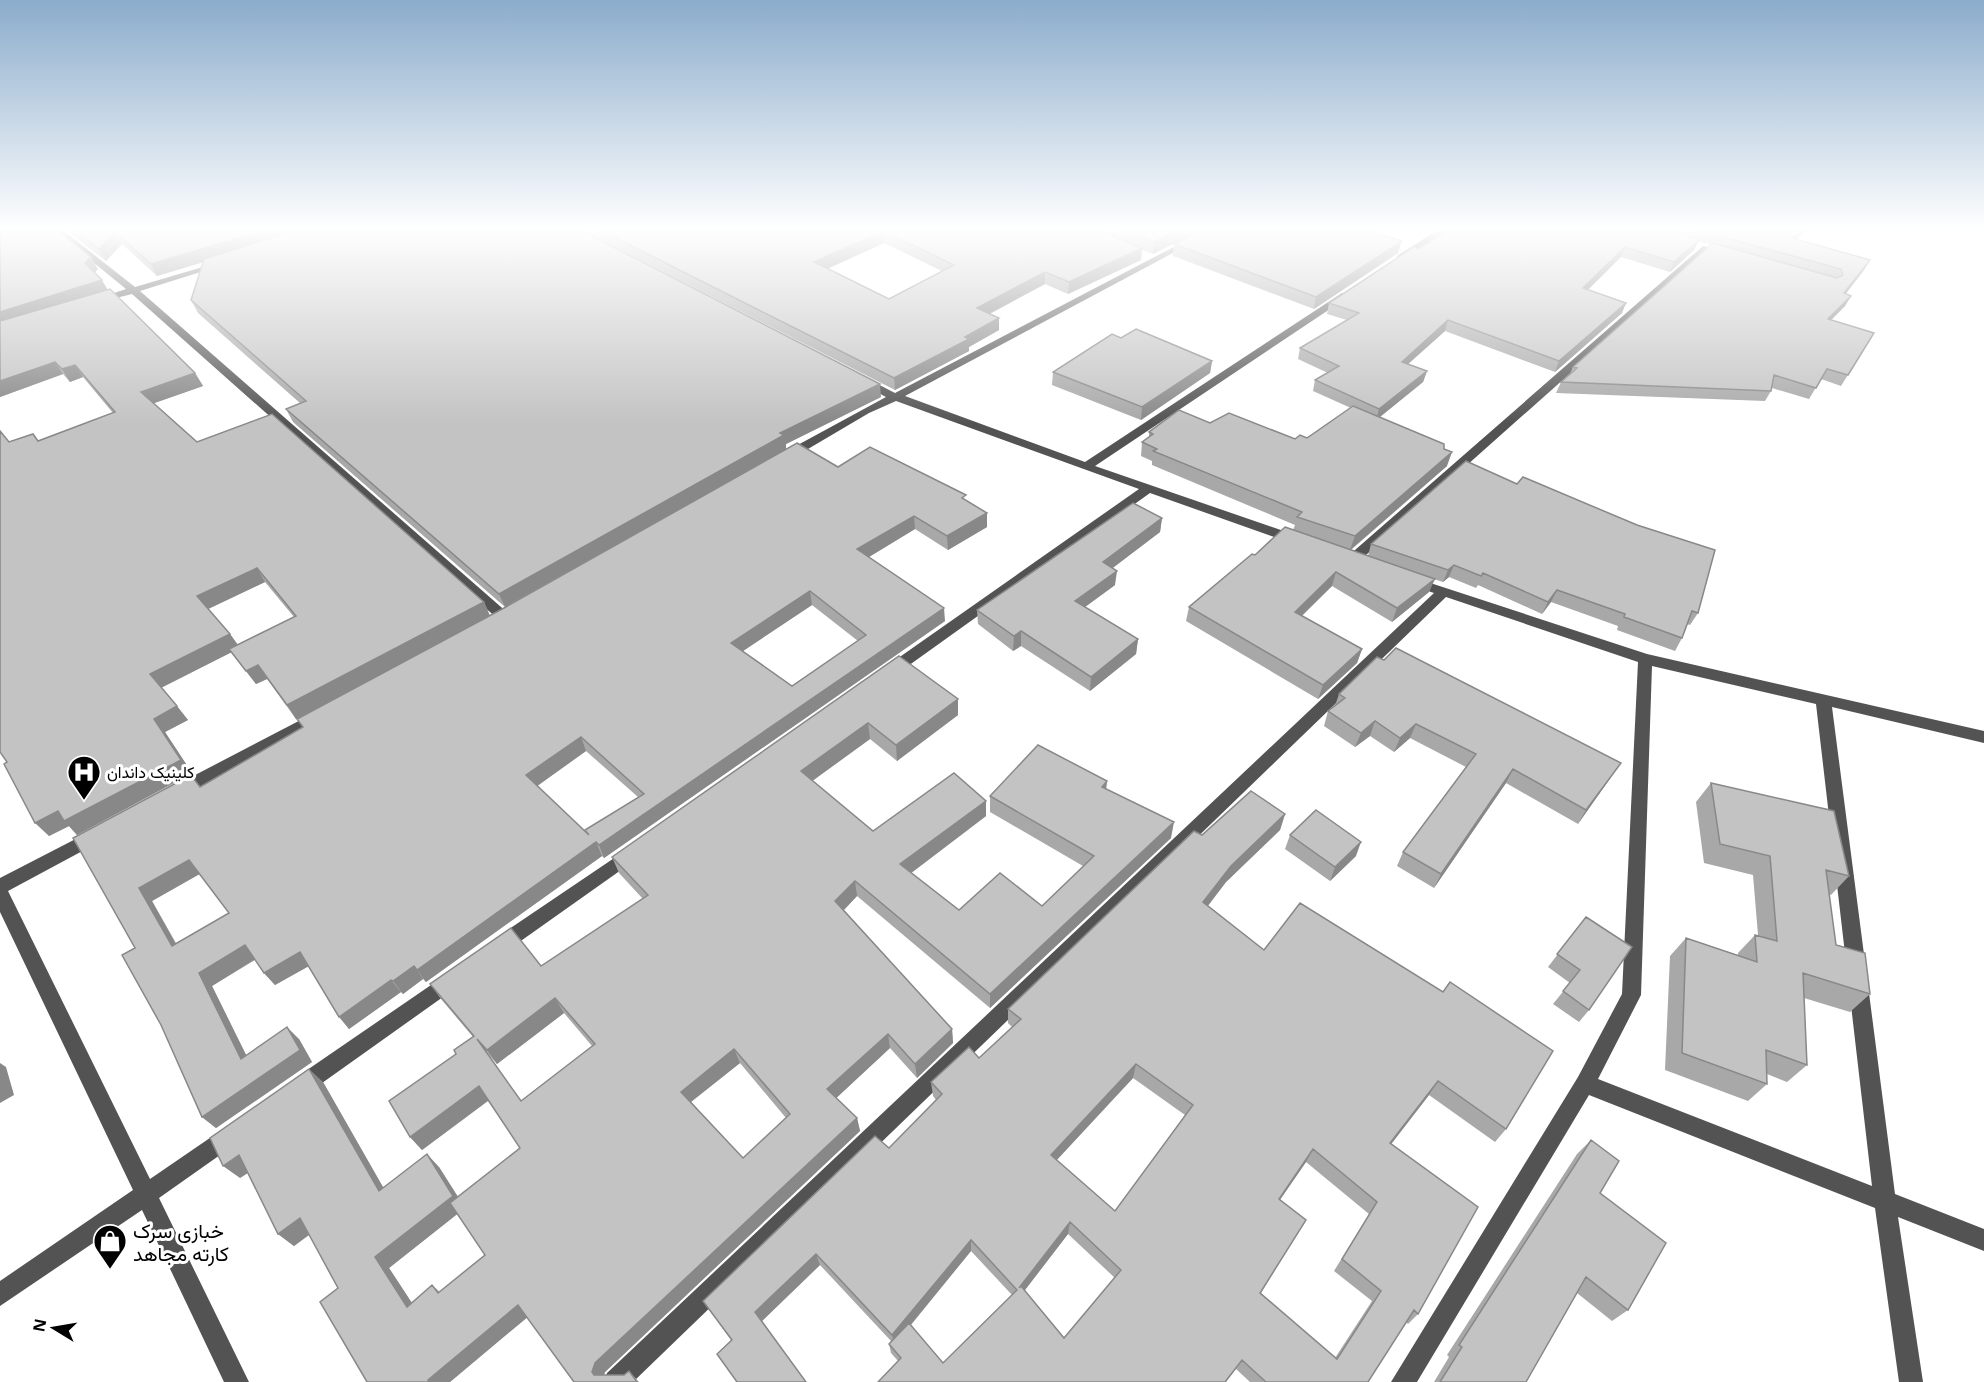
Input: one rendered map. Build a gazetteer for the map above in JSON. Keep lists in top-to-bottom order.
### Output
{
  "places": {
    "hospital": ["کلینیک داندان"],
    "shop": ["خبازی سرک کارته مجاهد"]
  },
  "north": "left"
}
